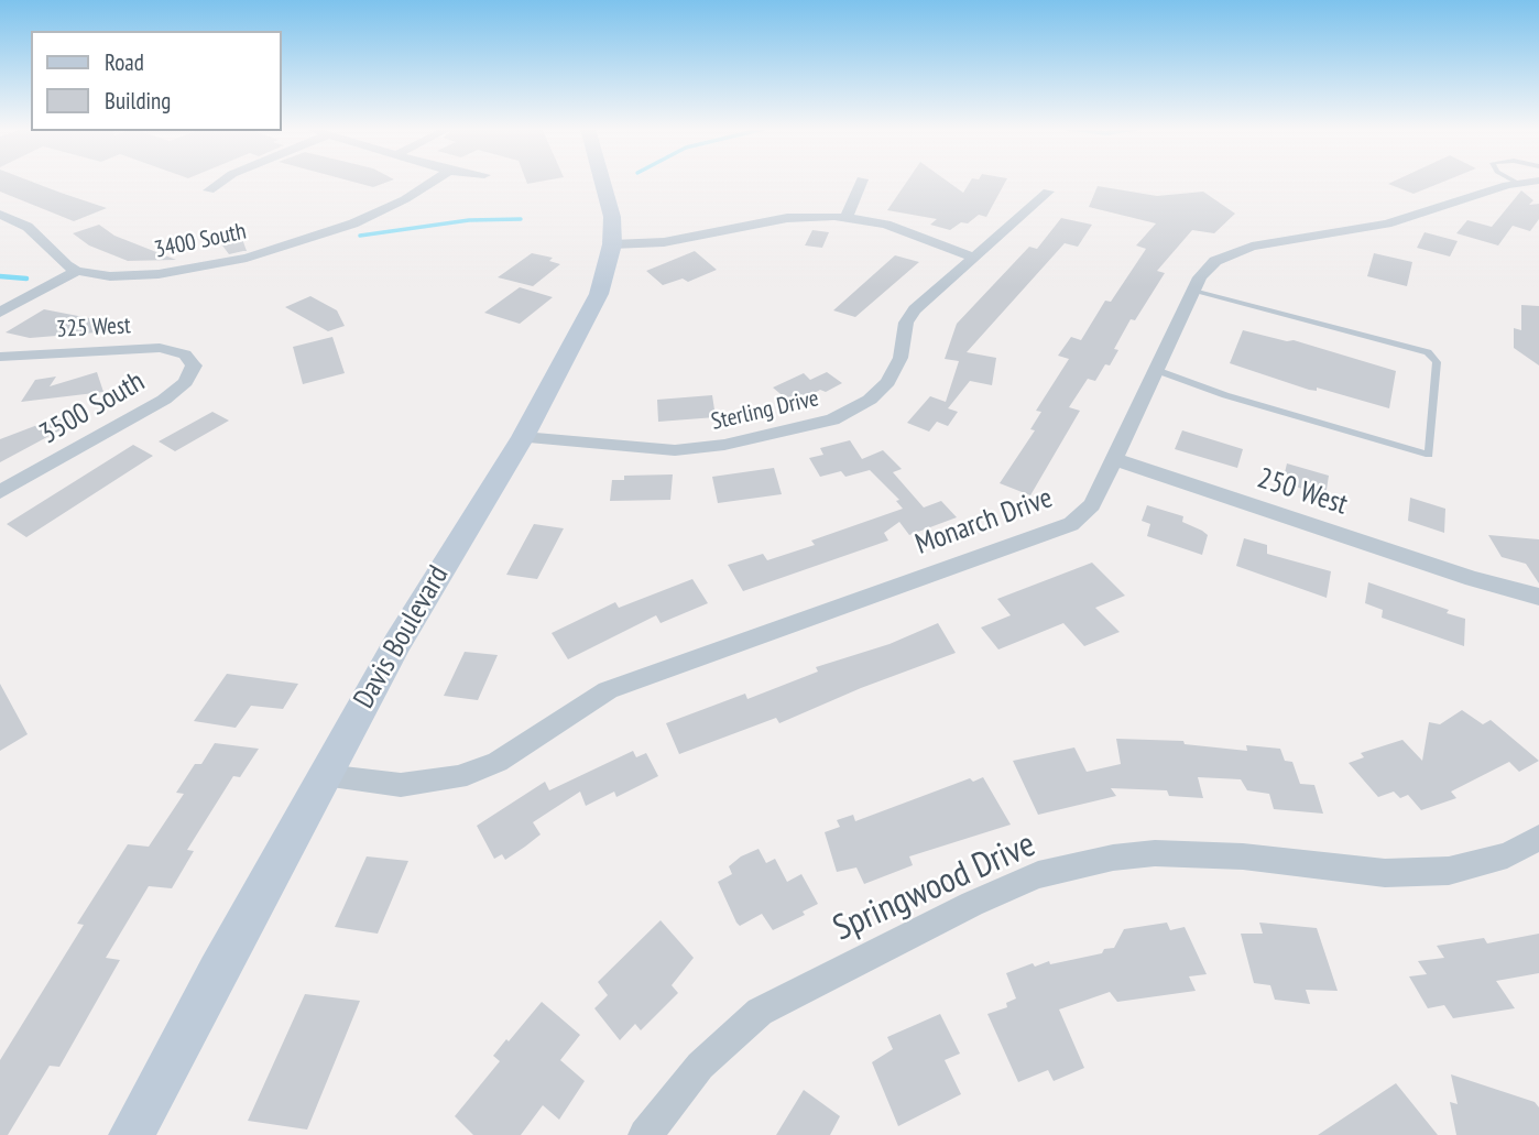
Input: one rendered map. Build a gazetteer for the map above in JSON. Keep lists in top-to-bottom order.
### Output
{
  "streets": {
    "street": [
      "3400 South",
      "325 West",
      "3500 South",
      "Sterling Drive",
      "250 West",
      "Monarch Drive",
      "Davis Boulevard",
      "Springwood Drive"
    ]
  },
  "crossings": [
    ["325 West", "3500 South"],
    ["Sterling Drive", "Davis Boulevard"],
    ["250 West", "Monarch Drive"],
    ["Monarch Drive", "Davis Boulevard"]
  ],
  "legend": ["Road", "Building"]
}
